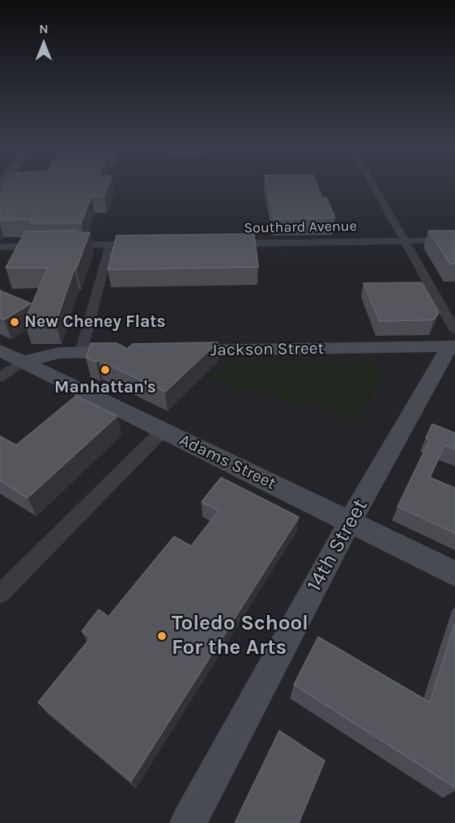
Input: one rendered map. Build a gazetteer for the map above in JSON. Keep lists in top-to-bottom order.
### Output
{
  "streets": {
    "street": [
      "Southard Avenue",
      "Jackson Street",
      "Adams Street",
      "14th Street"
    ]
  },
  "crossings": [
    ["Jackson Street", "14th Street"],
    ["Adams Street", "14th Street"]
  ],
  "places": ["New Cheney Flats", "Manhattan's", "Toledo School For the Arts"],
  "north": "top"
}
